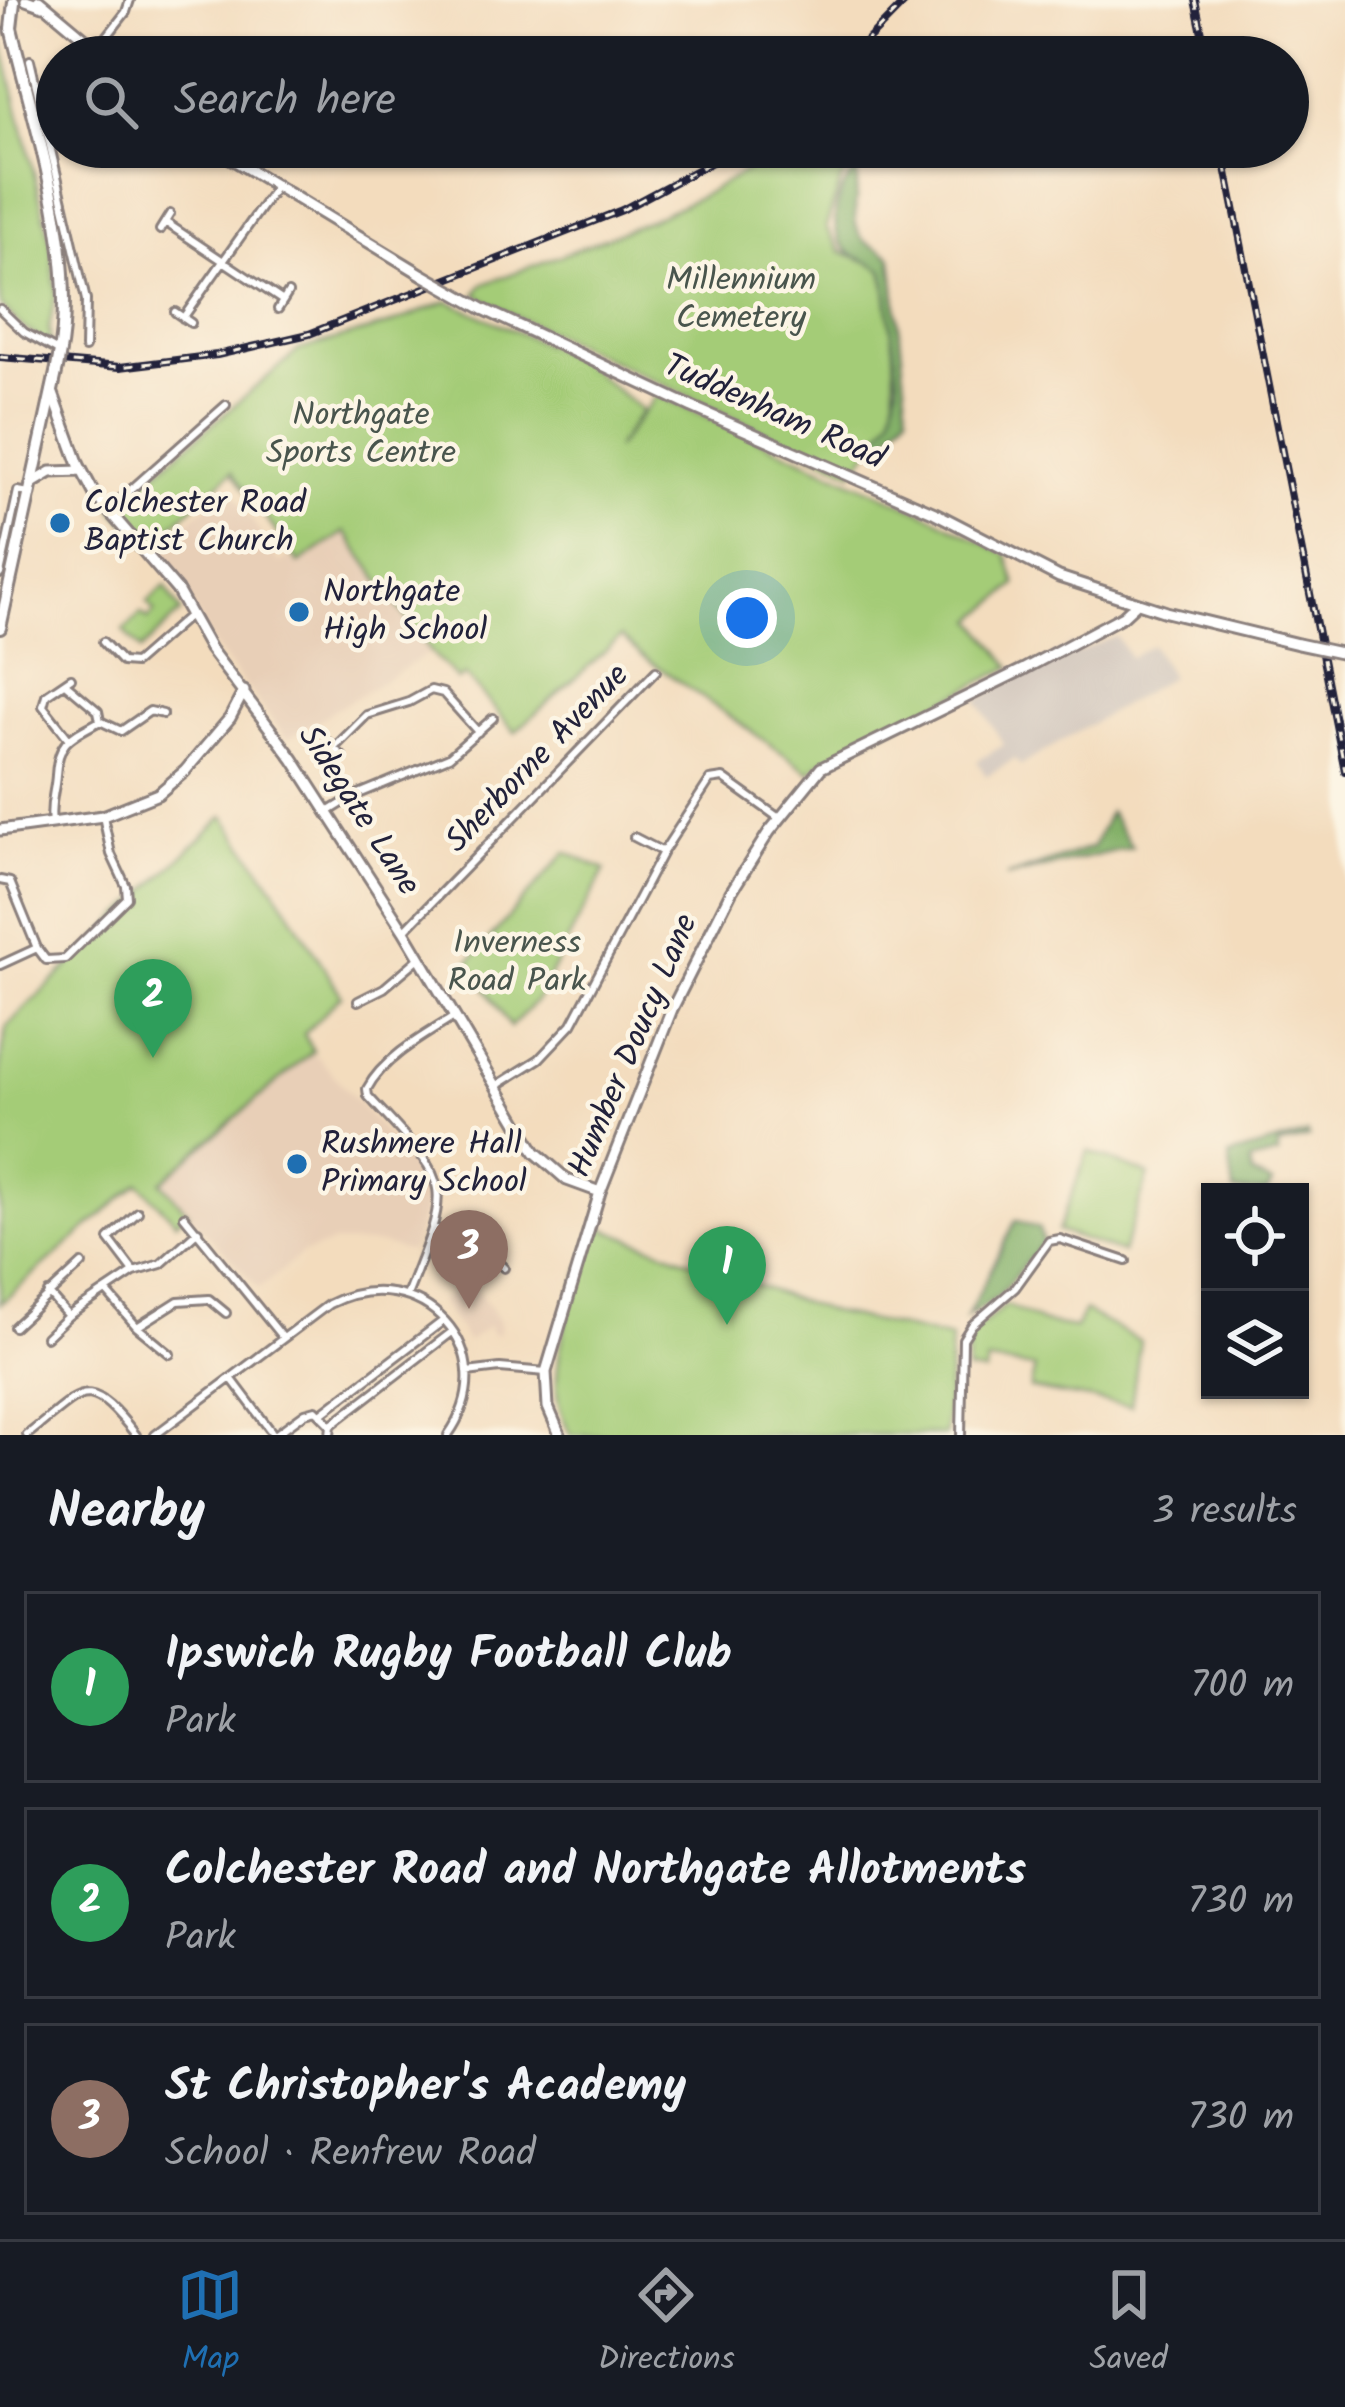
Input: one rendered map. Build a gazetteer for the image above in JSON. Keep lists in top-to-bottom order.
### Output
{
  "streets": {
    "street": [
      "Tuddenham Road",
      "Sherborne Avenue",
      "Sidegate Lane",
      "Humber Doucy Lane"
    ]
  },
  "crossings": [
    ["Tuddenham Road", "Humber Doucy Lane"],
    ["Sherborne Avenue", "Sidegate Lane"],
    ["Sidegate Lane", "Humber Doucy Lane"]
  ],
  "parks": ["Millennium Cemetery", "Northgate Sports Centre", "Inverness Road Park"],
  "places": ["Colchester Road Baptist Church", "Northgate High School", "Rushmere Hall Primary School"],
  "page": {
    "search": "Search here",
    "pins": ["2", "3", "1"],
    "heading": ["Nearby", "3 results"],
    "list": [
      {
        "mark": "1",
        "name": "Ipswich Rugby Football Club",
        "note": "Park",
        "value": "700 m"
      },
      {
        "mark": "2",
        "name": "Colchester Road and Northgate Allotments",
        "note": "Park",
        "value": "730 m"
      },
      {
        "mark": "3",
        "name": "St Christopher's Academy",
        "note": "School · Renfrew Road",
        "value": "730 m"
      }
    ],
    "nav": ["Map", "Directions", "Saved"]
  }
}
